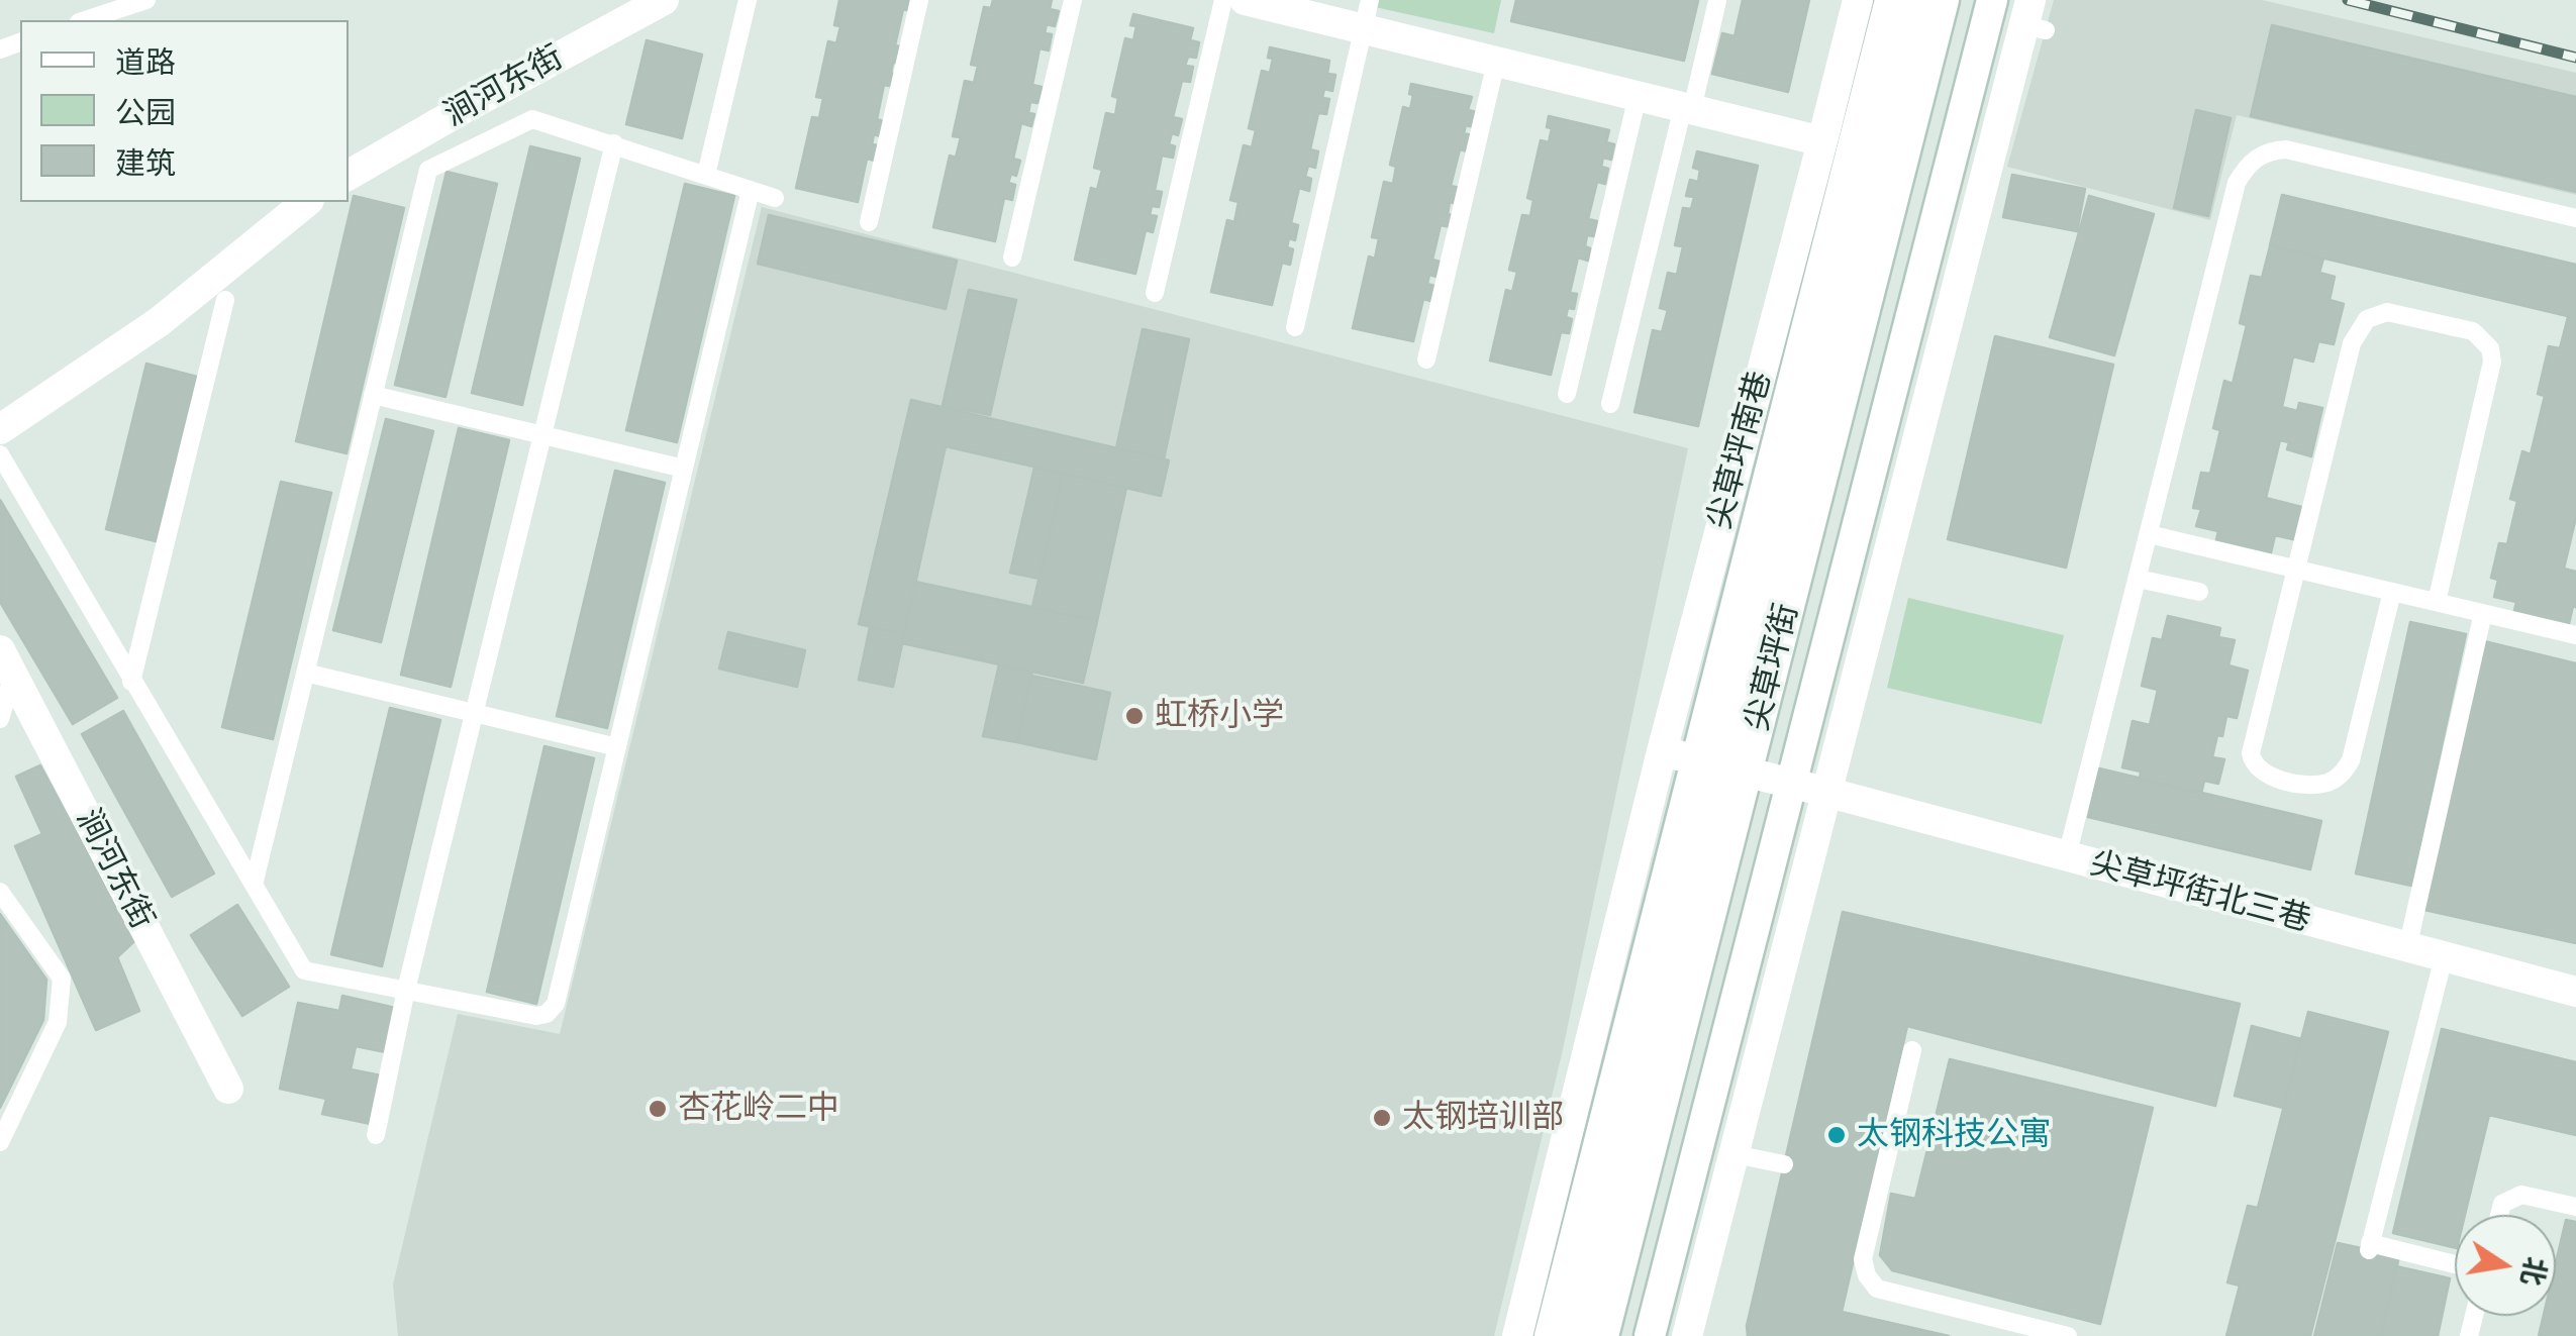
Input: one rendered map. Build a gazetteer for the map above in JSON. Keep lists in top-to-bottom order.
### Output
{
  "streets": {
    "street": [
      "涧河东街",
      "尖草坪南巷",
      "尖草坪街",
      "尖草坪街北三巷"
    ]
  },
  "crossings": [
    ["尖草坪南巷", "尖草坪街北三巷"]
  ],
  "places": [
    "虹桥小学",
    "杏花岭二中",
    "太钢培训部",
    "太钢科技公寓"
  ],
  "legend": ["道路", "公园", "建筑"],
  "north": "right"
}
